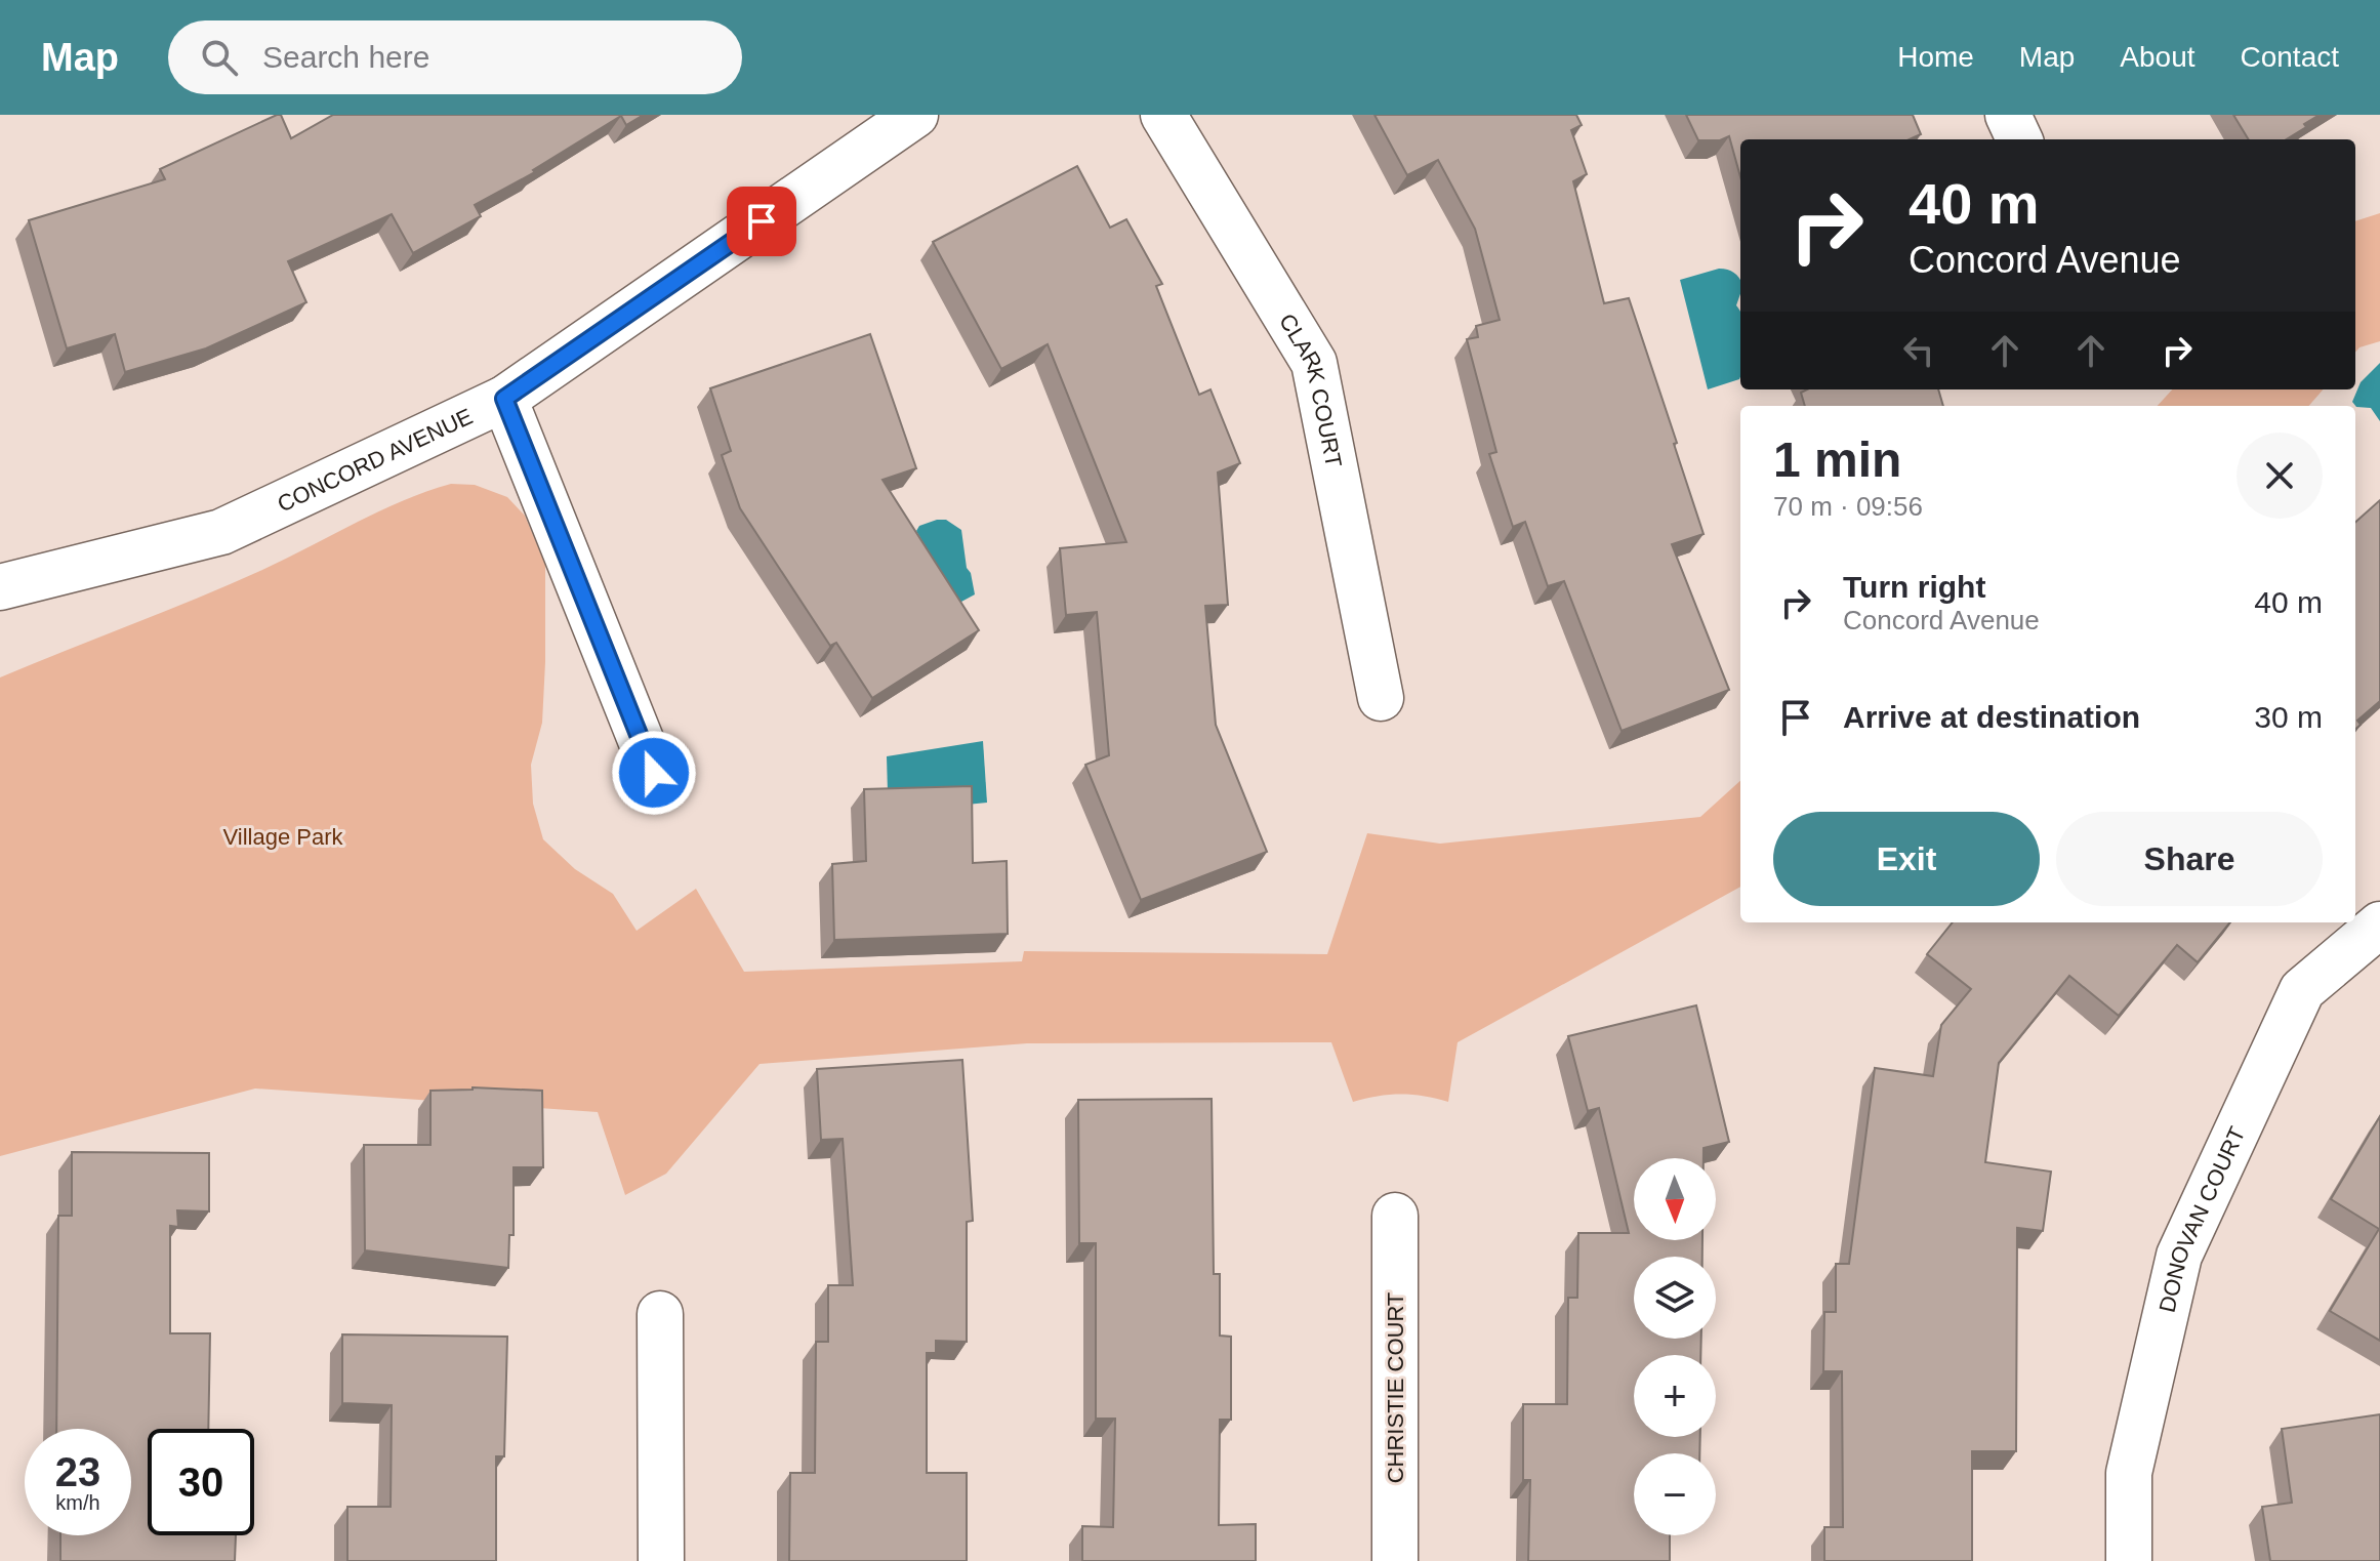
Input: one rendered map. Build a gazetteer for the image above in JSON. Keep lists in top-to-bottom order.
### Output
{
  "streets": {
    "street": [
      "CLARK COURT",
      "CONCORD AVENUE",
      "DONOVAN COURT",
      "CHRISTIE COURT"
    ]
  },
  "parks": ["Village Park"],
  "north": "bottom",
  "page": {
    "header": "Map",
    "search": "Search here",
    "nav": [
      "Home",
      "Map",
      "About",
      "Contact"
    ],
    "turn": ["40 m", "Concord Avenue"],
    "heading": ["1 min", "70 m · 09:56"],
    "list": [
      {
        "name": "Turn right",
        "note": "Concord Avenue",
        "value": "40 m"
      },
      {
        "name": "Arrive at destination",
        "value": "30 m"
      }
    ],
    "buttons": ["Exit", "Share"],
    "map_buttons": ["+", "−"],
    "speed": "23 km/h",
    "limit": "30"
  }
}
